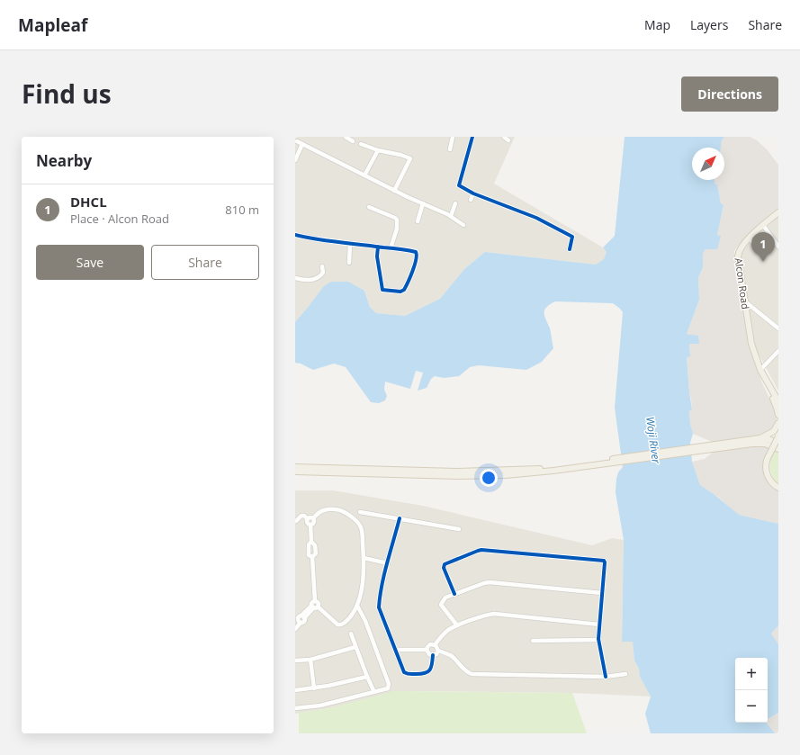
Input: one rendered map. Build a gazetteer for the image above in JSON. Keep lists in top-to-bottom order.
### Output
{
  "streets": {
    "main road": ["Alcon Road"]
  },
  "water": ["Woji River"],
  "north": "top right",
  "page": {
    "header": "Mapleaf",
    "nav": ["Map", "Layers", "Share"],
    "title": "Find us",
    "buttons": [
      "Directions",
      ["Save", "Share"]
    ],
    "heading": "Nearby",
    "list": [
      {
        "mark": "1",
        "name": "DHCL",
        "note": "Place · Alcon Road",
        "value": "810 m"
      }
    ],
    "pins": "1",
    "map_buttons": ["+", "−"]
  }
}
